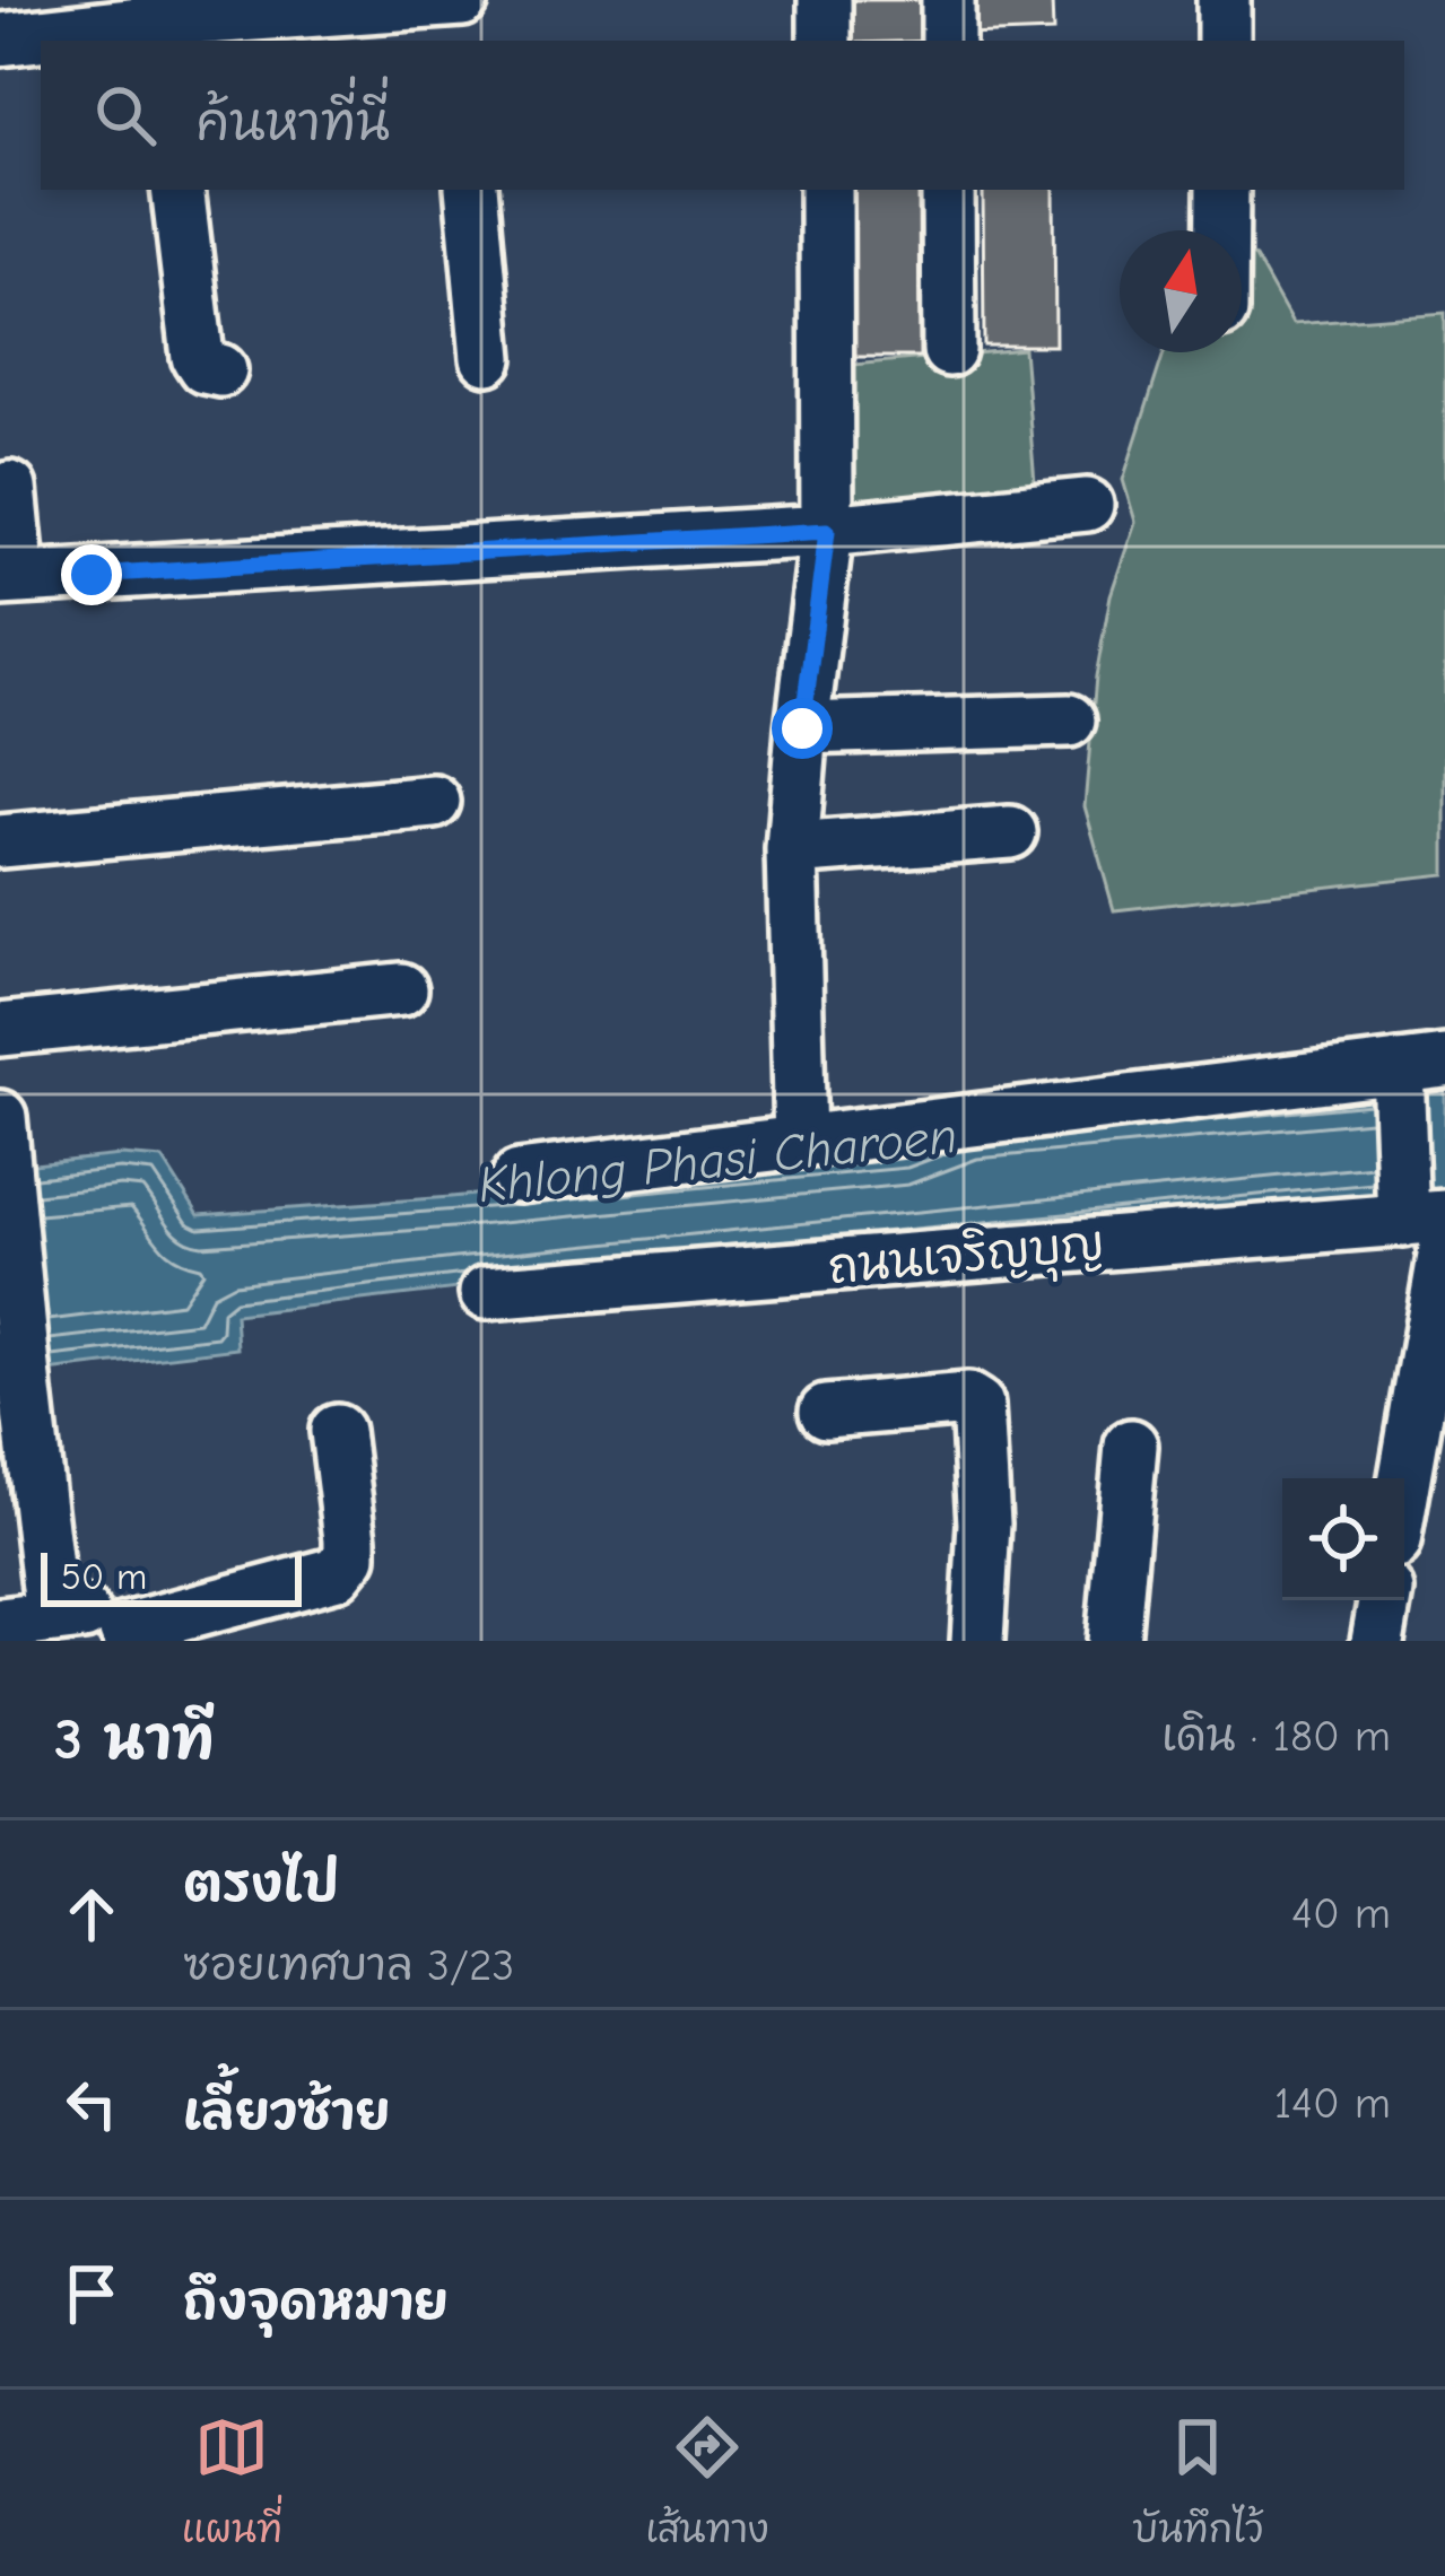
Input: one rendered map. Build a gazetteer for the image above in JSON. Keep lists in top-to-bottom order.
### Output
{
  "streets": {
    "street": ["ถนนเจริญบุญ"]
  },
  "water": ["Khlong Phasi Charoen"],
  "scale_bar": "50 m",
  "north": "top",
  "page": {
    "search": "ค้นหาที่นี่",
    "scale": "50 m",
    "heading": ["3 นาที", "เดิน · 180 m"],
    "list": [
      ["ตรงไป", "ซอยเทศบาล 3/23", "40 m"],
      ["เลี้ยวซ้าย", "140 m"],
      "ถึงจุดหมาย"
    ],
    "nav": ["แผนที่", "เส้นทาง", "บันทึกไว้"]
  }
}
